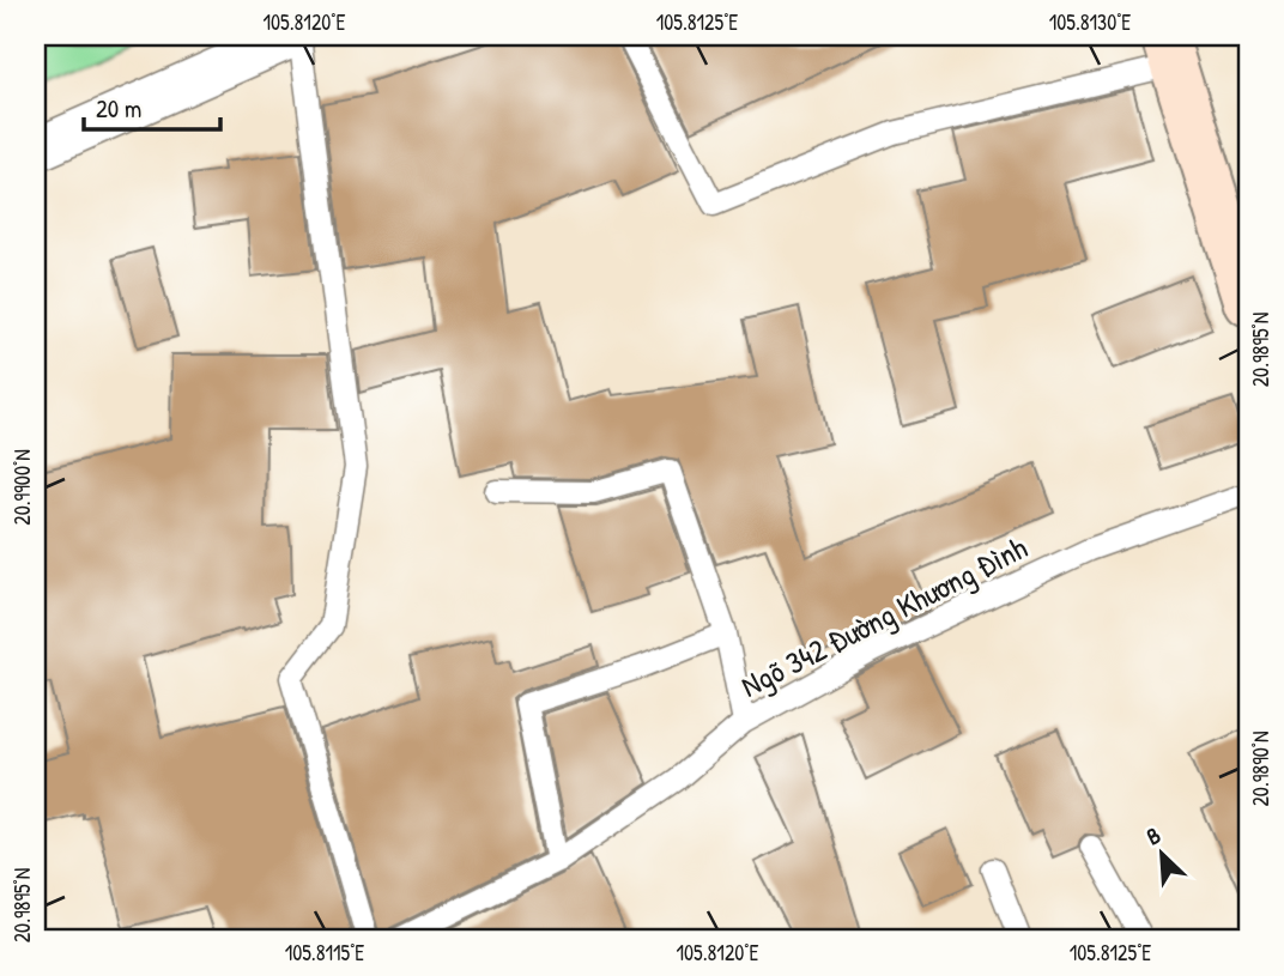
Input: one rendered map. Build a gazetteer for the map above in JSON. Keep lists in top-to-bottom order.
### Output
{
  "streets": {
    "lane": ["Ngõ 342 Đường Khương Đình"]
  },
  "scale_bar": "20 m",
  "north": "top left",
  "coordinates": [
    "105.8120°E",
    "105.8125°E",
    "105.8130°E",
    "20.9895°N",
    "20.9900°N",
    "20.9890°N",
    "105.8115°E"
  ]
}
